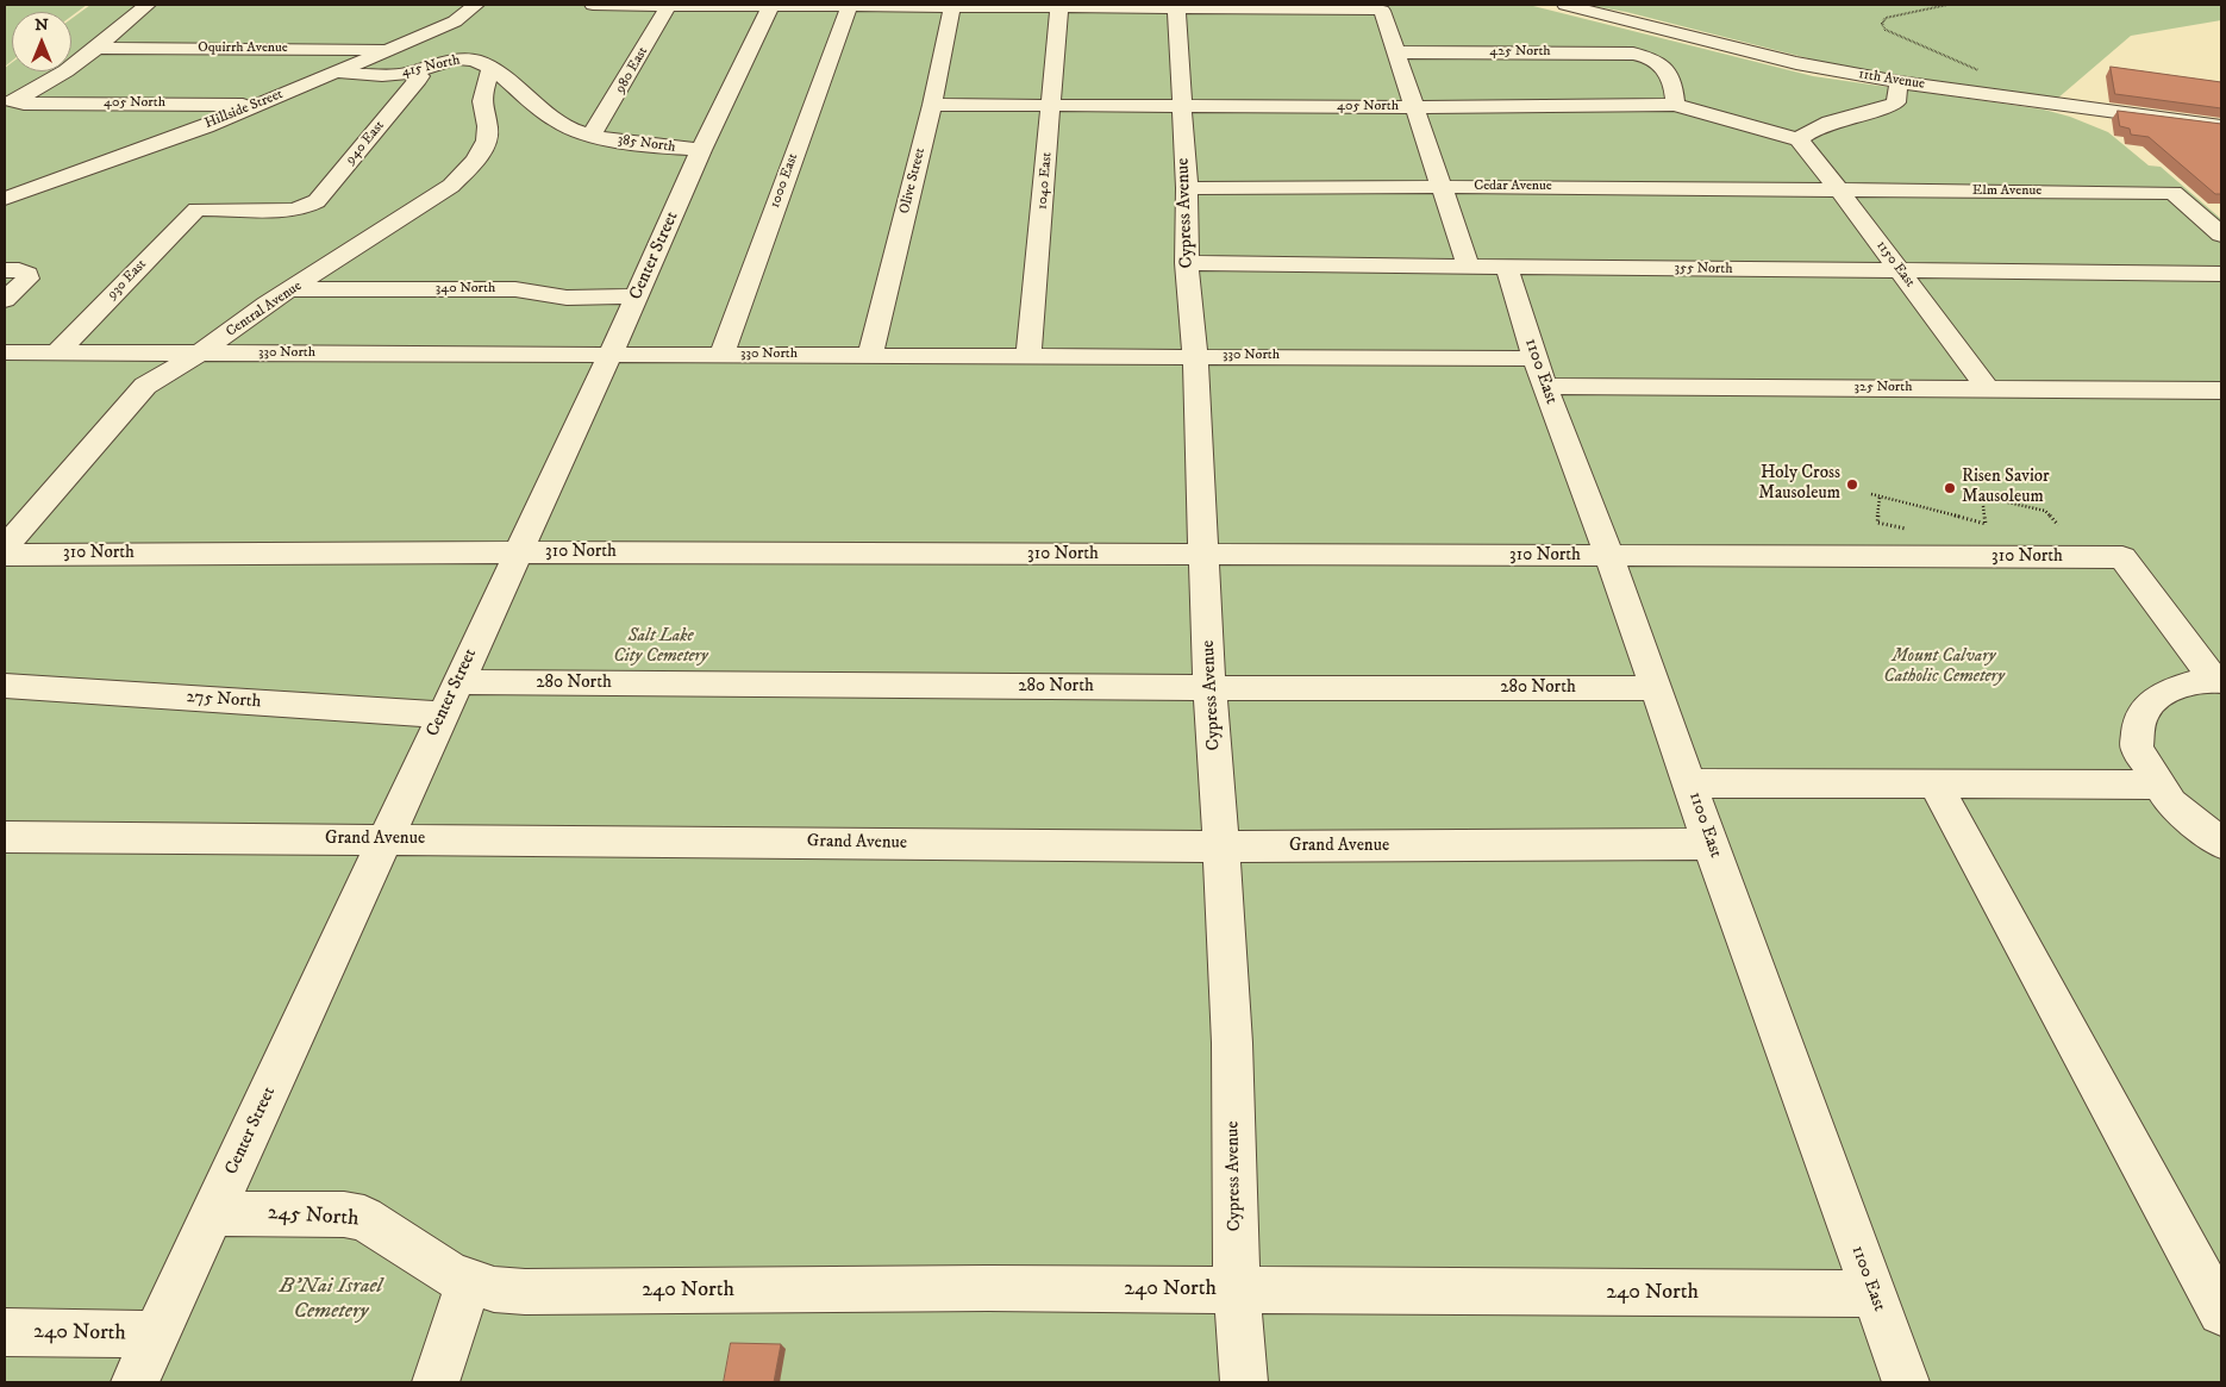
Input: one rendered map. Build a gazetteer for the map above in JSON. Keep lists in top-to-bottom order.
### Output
{
  "streets": {
    "street": [
      "Oquirrh Avenue",
      "425 North",
      "415 North",
      "980 East",
      "11th Avenue",
      "405 North",
      "Hillside Street",
      "940 East",
      "385 North",
      "1000 East",
      "Olive Street",
      "1040 East",
      "Cedar Avenue",
      "Elm Avenue",
      "Cypress Avenue",
      "Center Street",
      "1150 East",
      "355 North",
      "930 East",
      "340 North",
      "Central Avenue",
      "330 North",
      "1100 East",
      "325 North",
      "310 North",
      "280 North",
      "275 North",
      "Grand Avenue",
      "245 North",
      "240 North"
    ]
  },
  "crossings": [
    ["Oquirrh Avenue", "Hillside Street"],
    ["425 North", "405 North"],
    ["415 North", "Hillside Street"],
    ["415 North", "940 East"],
    ["415 North", "Central Avenue"],
    ["980 East", "385 North"],
    ["405 North", "Hillside Street"],
    ["405 North", "Olive Street"],
    ["405 North", "1040 East"],
    ["405 North", "Cypress Avenue"],
    ["405 North", "1150 East"],
    ["940 East", "930 East"],
    ["385 North", "Center Street"],
    ["1000 East", "330 North"],
    ["Olive Street", "330 North"],
    ["1040 East", "330 North"],
    ["Cedar Avenue", "Elm Avenue"],
    ["Cedar Avenue", "Cypress Avenue"],
    ["Cedar Avenue", "1150 East"],
    ["Elm Avenue", "1150 East"],
    ["Cypress Avenue", "355 North"],
    ["Cypress Avenue", "330 North"],
    ["Cypress Avenue", "310 North"],
    ["Cypress Avenue", "280 North"],
    ["Cypress Avenue", "Grand Avenue"],
    ["Cypress Avenue", "240 North"],
    ["Center Street", "340 North"],
    ["Center Street", "330 North"],
    ["Center Street", "310 North"],
    ["Center Street", "280 North"],
    ["Center Street", "275 North"],
    ["Center Street", "Grand Avenue"],
    ["Center Street", "245 North"],
    ["Center Street", "240 North"],
    ["1150 East", "355 North"],
    ["1150 East", "325 North"],
    ["355 North", "1100 East"],
    ["930 East", "330 North"],
    ["340 North", "Central Avenue"],
    ["Central Avenue", "330 North"],
    ["330 North", "1100 East"],
    ["330 North", "325 North"],
    ["1100 East", "325 North"],
    ["1100 East", "310 North"],
    ["1100 East", "280 North"],
    ["1100 East", "Grand Avenue"],
    ["1100 East", "240 North"],
    ["245 North", "240 North"]
  ],
  "parks": ["Salt Lake City Cemetery", "Mount Calvary Catholic Cemetery", "B'Nai Israel Cemetery"],
  "places": ["Holy Cross Mausoleum", "Risen Savior Mausoleum"],
  "north": "top"
}
